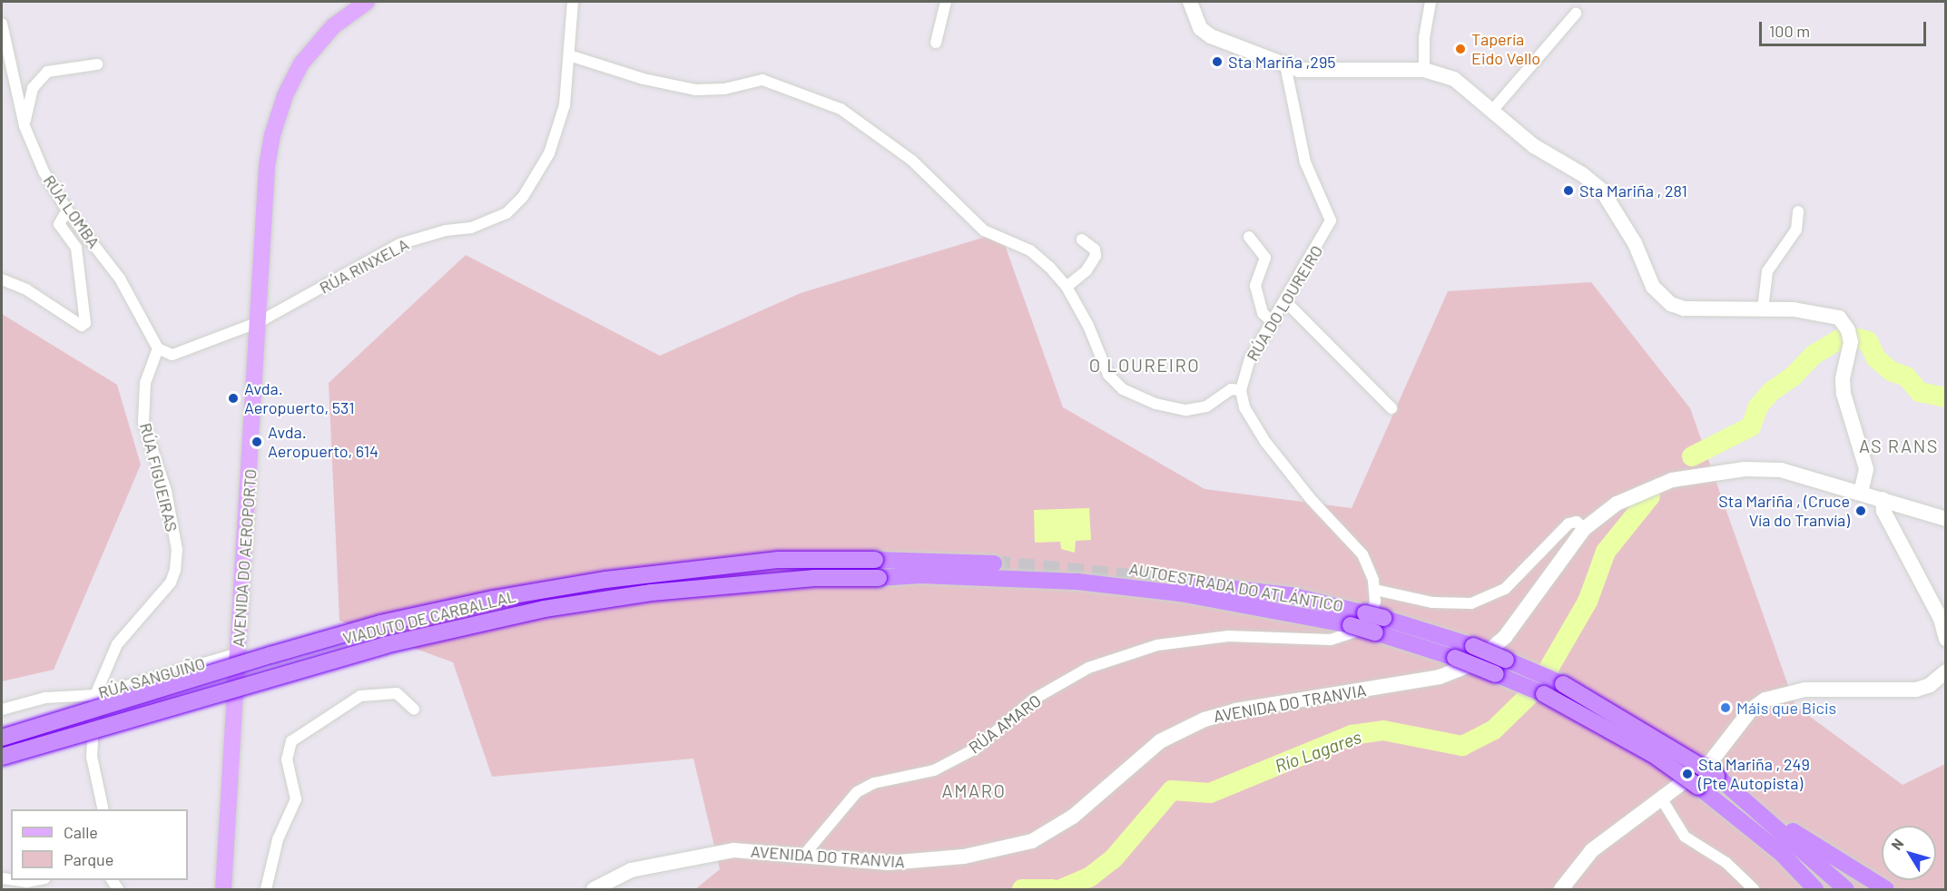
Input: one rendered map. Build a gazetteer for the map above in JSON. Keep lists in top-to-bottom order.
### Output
{
  "streets": {
    "highway": ["AUTOESTRADA DO ATLÁNTICO", "VIADUTO DE CARBALLAL"],
    "main road": ["AVENIDA DO AEROPORTO", "AVENIDA DO TRANVIA"],
    "street": [
      "RÚA LOMBA",
      "RÚA RINXELA",
      "RÚA DO LOUREIRO",
      "RÚA FIGUEIRAS",
      "RÚA SANGUIÑO",
      "RÚA AMARO"
    ]
  },
  "crossings": [
    ["RÚA LOMBA", "RÚA RINXELA"],
    ["RÚA LOMBA", "RÚA FIGUEIRAS"],
    ["RÚA RINXELA", "RÚA FIGUEIRAS"],
    ["RÚA RINXELA", "AVENIDA DO AEROPORTO"],
    ["RÚA FIGUEIRAS", "RÚA SANGUIÑO"],
    ["AVENIDA DO AEROPORTO", "RÚA SANGUIÑO"],
    ["AUTOESTRADA DO ATLÁNTICO", "VIADUTO DE CARBALLAL"],
    ["AUTOESTRADA DO ATLÁNTICO", "RÚA AMARO"],
    ["AVENIDA DO TRANVIA", "RÚA AMARO"]
  ],
  "districts": ["O LOUREIRO", "AS RANS", "AMARO"],
  "water": ["Río Lagares"],
  "places": [
    "Tapería Eido Vello",
    "Sta Mariña ,295",
    "Sta Mariña , 281",
    "Avda. Aeropuerto, 531",
    "Avda. Aeropuerto, 614",
    "Sta Mariña , (Cruce Vía do Tranvía)",
    "Máis que Bicis",
    "Sta Mariña , 249 (Pte Autopista)"
  ],
  "legend": ["Calle", "Parque"],
  "scale_bar": "100 m",
  "north": "top left"
}
